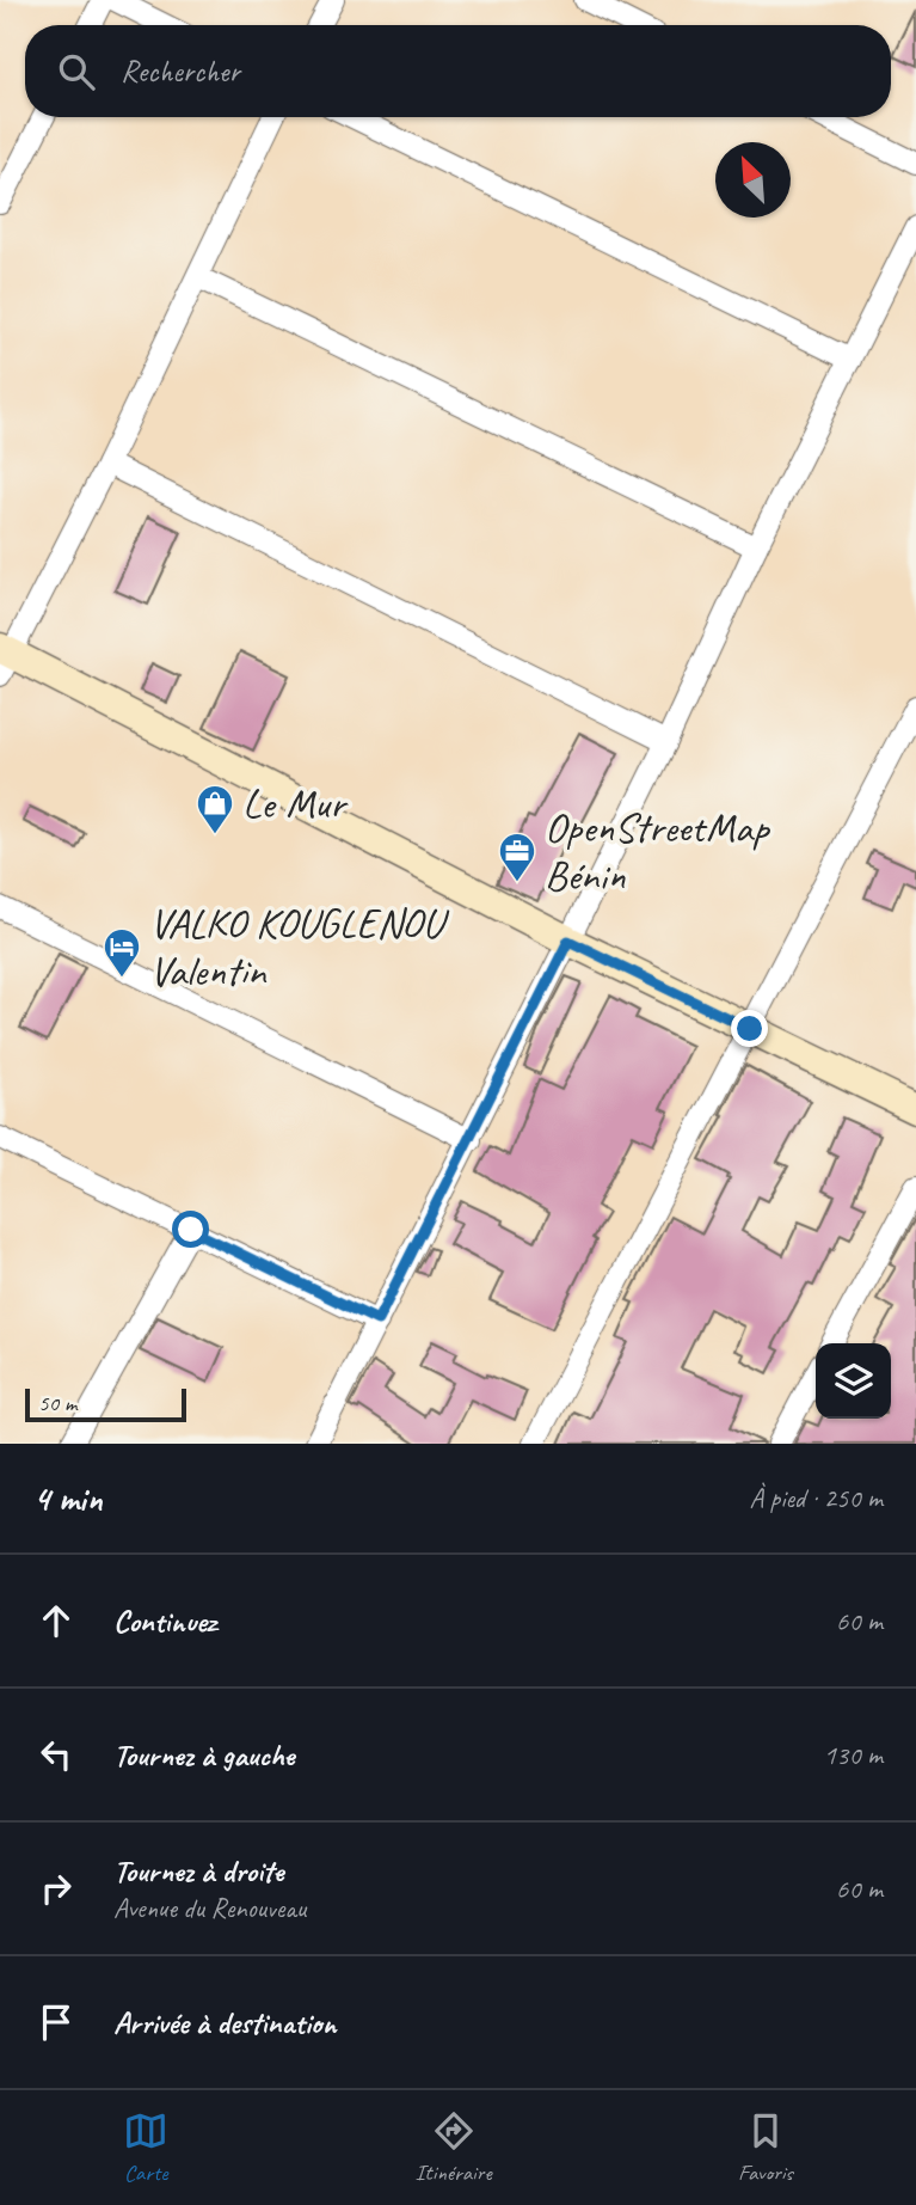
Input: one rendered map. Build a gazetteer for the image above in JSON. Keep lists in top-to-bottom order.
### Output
{
  "places": {
    "shop": ["Le Mur"],
    "office": ["OpenStreetMap Bénin"],
    "hotel": ["VALKO KOUGLENOU Valentin"]
  },
  "scale_bar": "50 m",
  "north": "top left",
  "page": {
    "search": "Rechercher",
    "scale": "50 m",
    "heading": ["4 min", "À pied · 250 m"],
    "list": [
      ["Continuez", "60 m"],
      ["Tournez à gauche", "130 m"],
      ["Tournez à droite", "Avenue du Renouveau", "60 m"],
      "Arrivée à destination"
    ],
    "nav": ["Carte", "Itinéraire", "Favoris"]
  }
}
